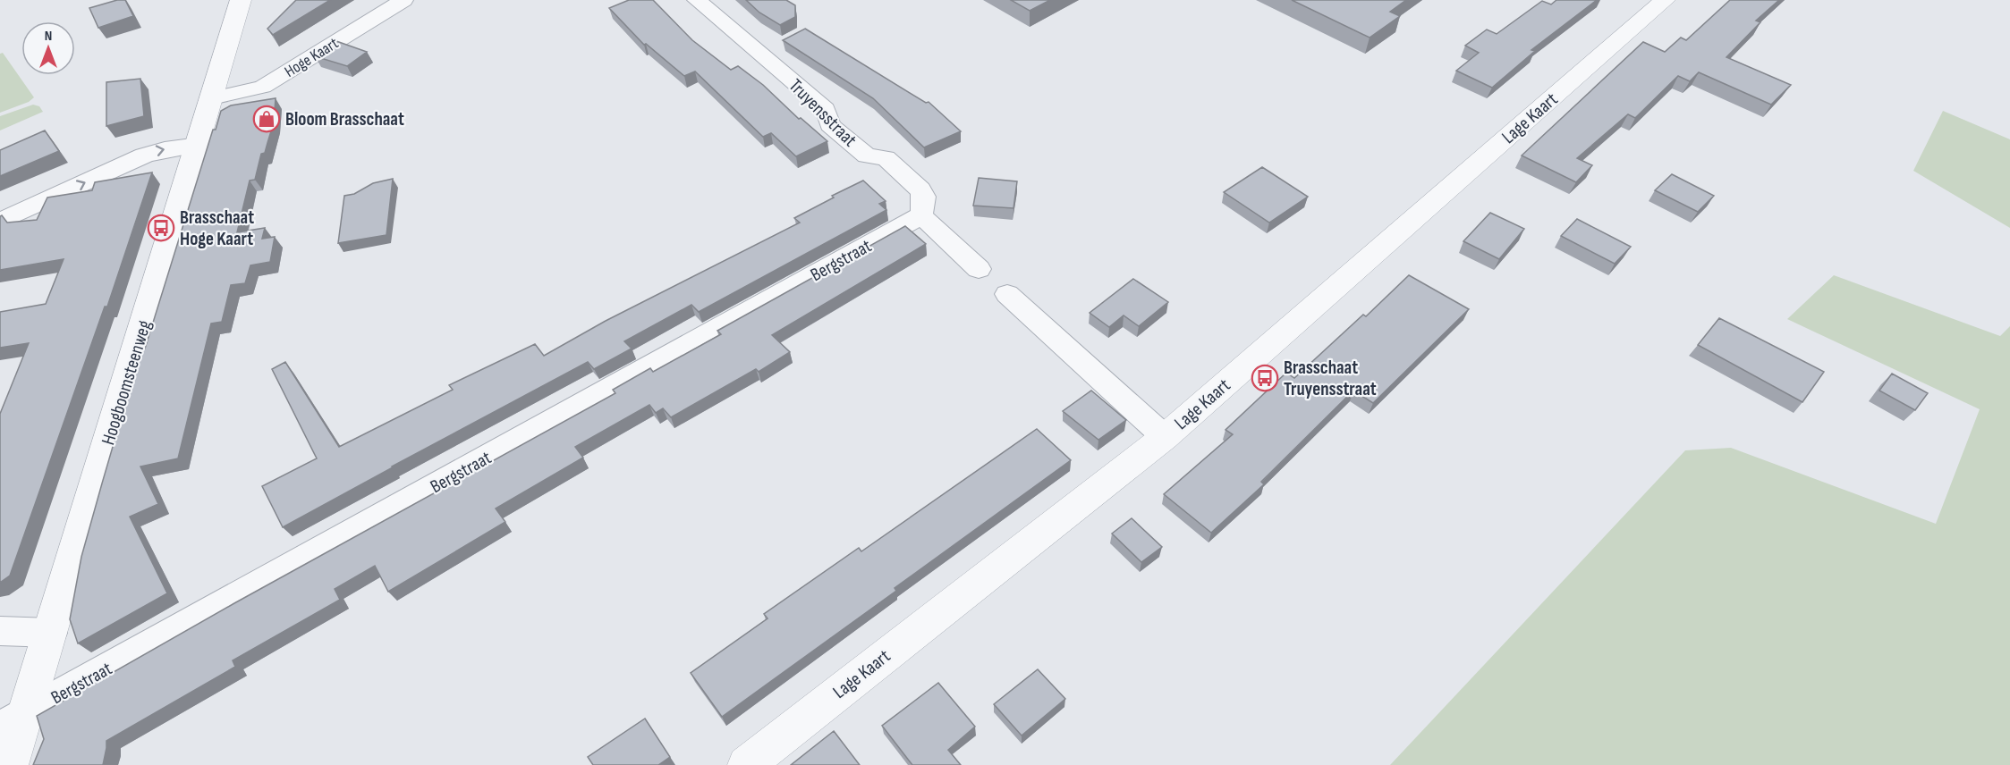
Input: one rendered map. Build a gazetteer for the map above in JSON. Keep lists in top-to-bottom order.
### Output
{
  "streets": {
    "street": [
      "Hoge Kaart",
      "Truyensstraat",
      "Lage Kaart",
      "Bergstraat",
      "Hoogboomsteenweg"
    ]
  },
  "crossings": [
    ["Hoge Kaart", "Hoogboomsteenweg"],
    ["Truyensstraat", "Bergstraat"],
    ["Bergstraat", "Hoogboomsteenweg"]
  ],
  "places": {
    "shop": ["Bloom Brasschaat"],
    "bus stop": ["Brasschaat Hoge Kaart", "Brasschaat Truyensstraat"]
  },
  "north": "top"
}
